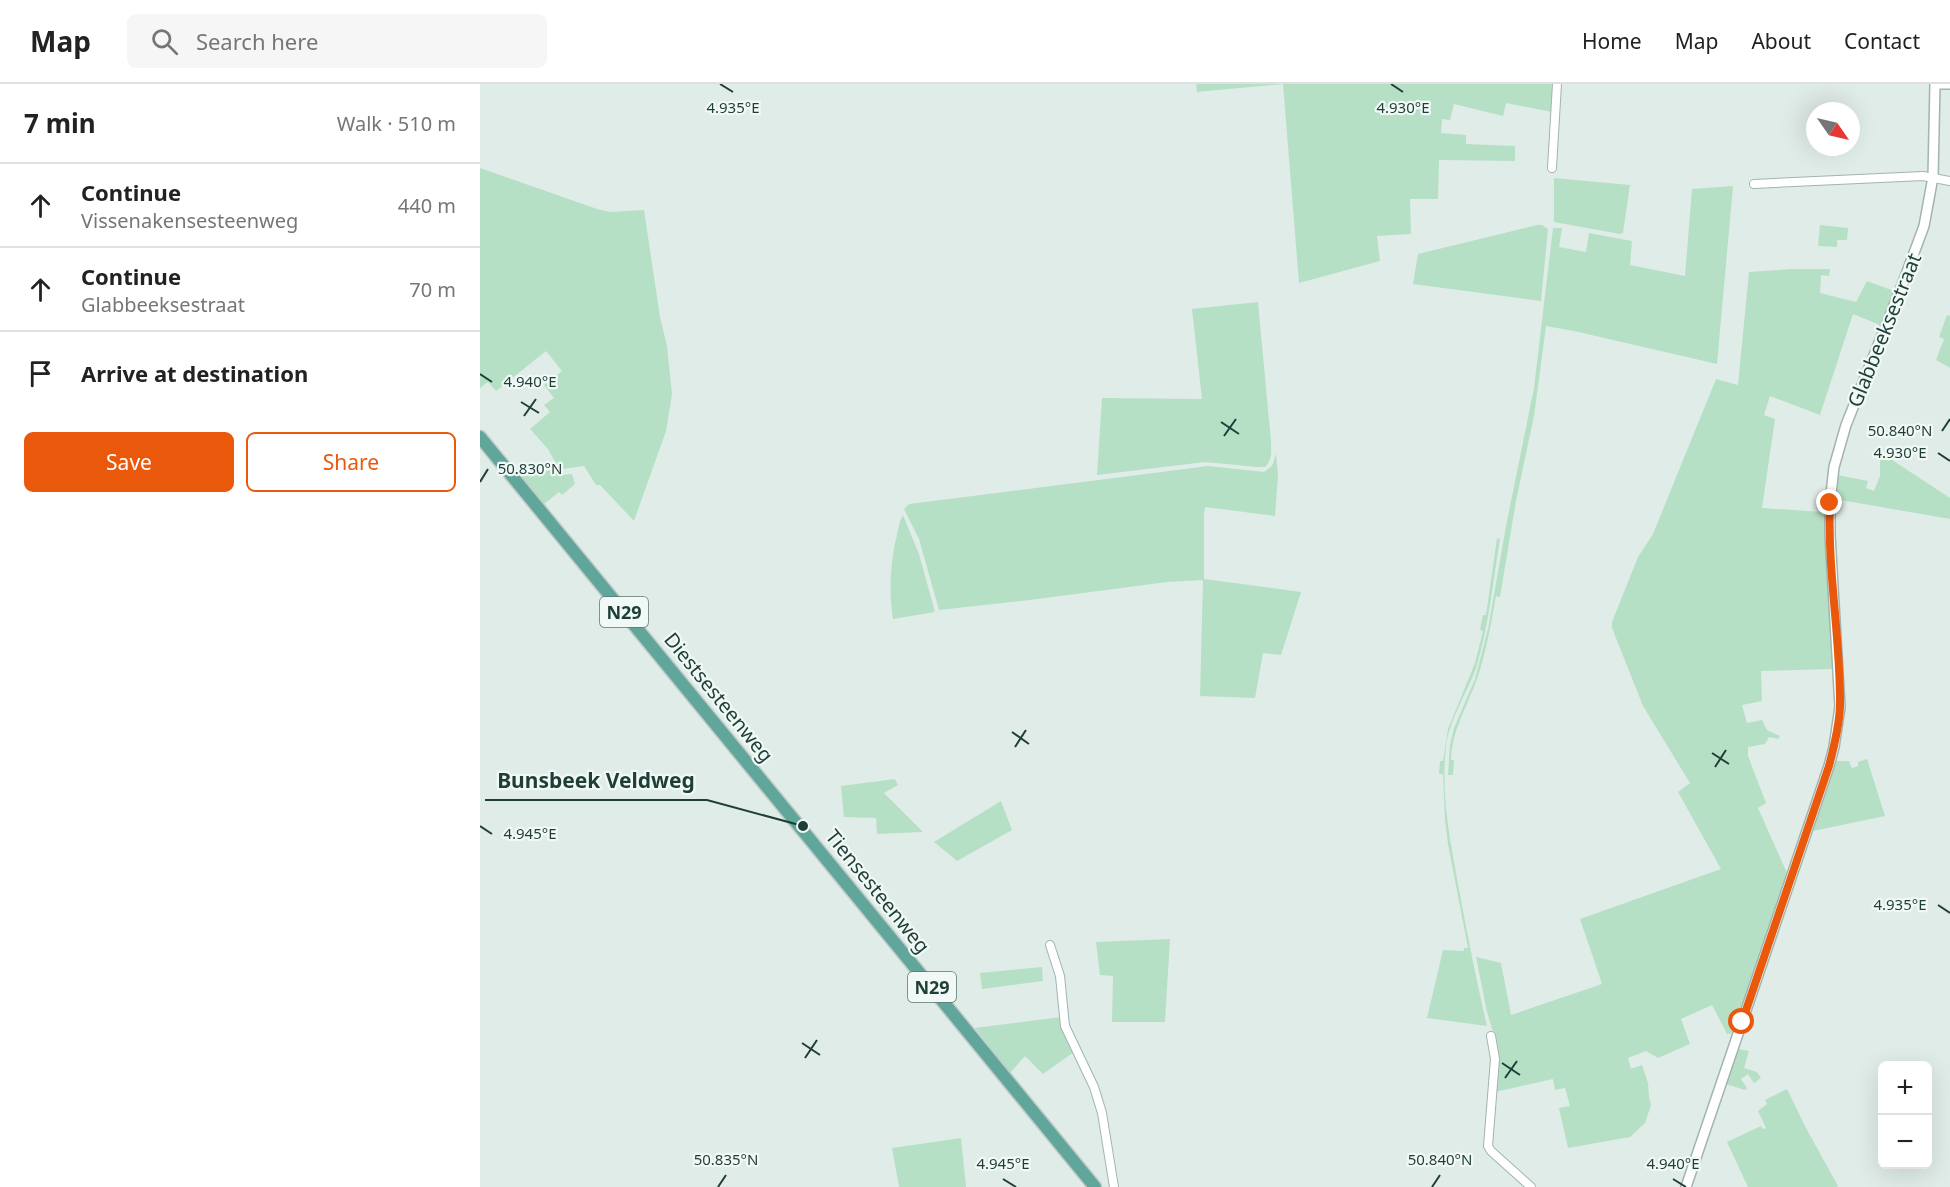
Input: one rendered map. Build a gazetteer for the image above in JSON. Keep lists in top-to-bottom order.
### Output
{
  "streets": {
    "main road": ["N29", "Diestsesteenweg", "Tiensesteenweg"],
    "street": ["Glabbeeksestraat"]
  },
  "crossings": [
    ["Diestsesteenweg", "Tiensesteenweg"]
  ],
  "places": ["Bunsbeek Veldweg"],
  "north": "bottom right",
  "page": {
    "header": "Map",
    "search": "Search here",
    "nav": [
      "Home",
      "Map",
      "About",
      "Contact"
    ],
    "heading": ["7 min", "Walk · 510 m"],
    "list": [
      ["Continue", "Vissenakensesteenweg", "440 m"],
      ["Continue", "Glabbeeksestraat", "70 m"],
      "Arrive at destination"
    ],
    "buttons": ["Save", "Share"],
    "map_buttons": ["+", "−"]
  },
  "coordinates": [
    "4.935°E",
    "4.930°E",
    "4.940°E",
    "50.840°N",
    "50.830°N",
    "4.945°E",
    "50.835°N"
  ]
}
